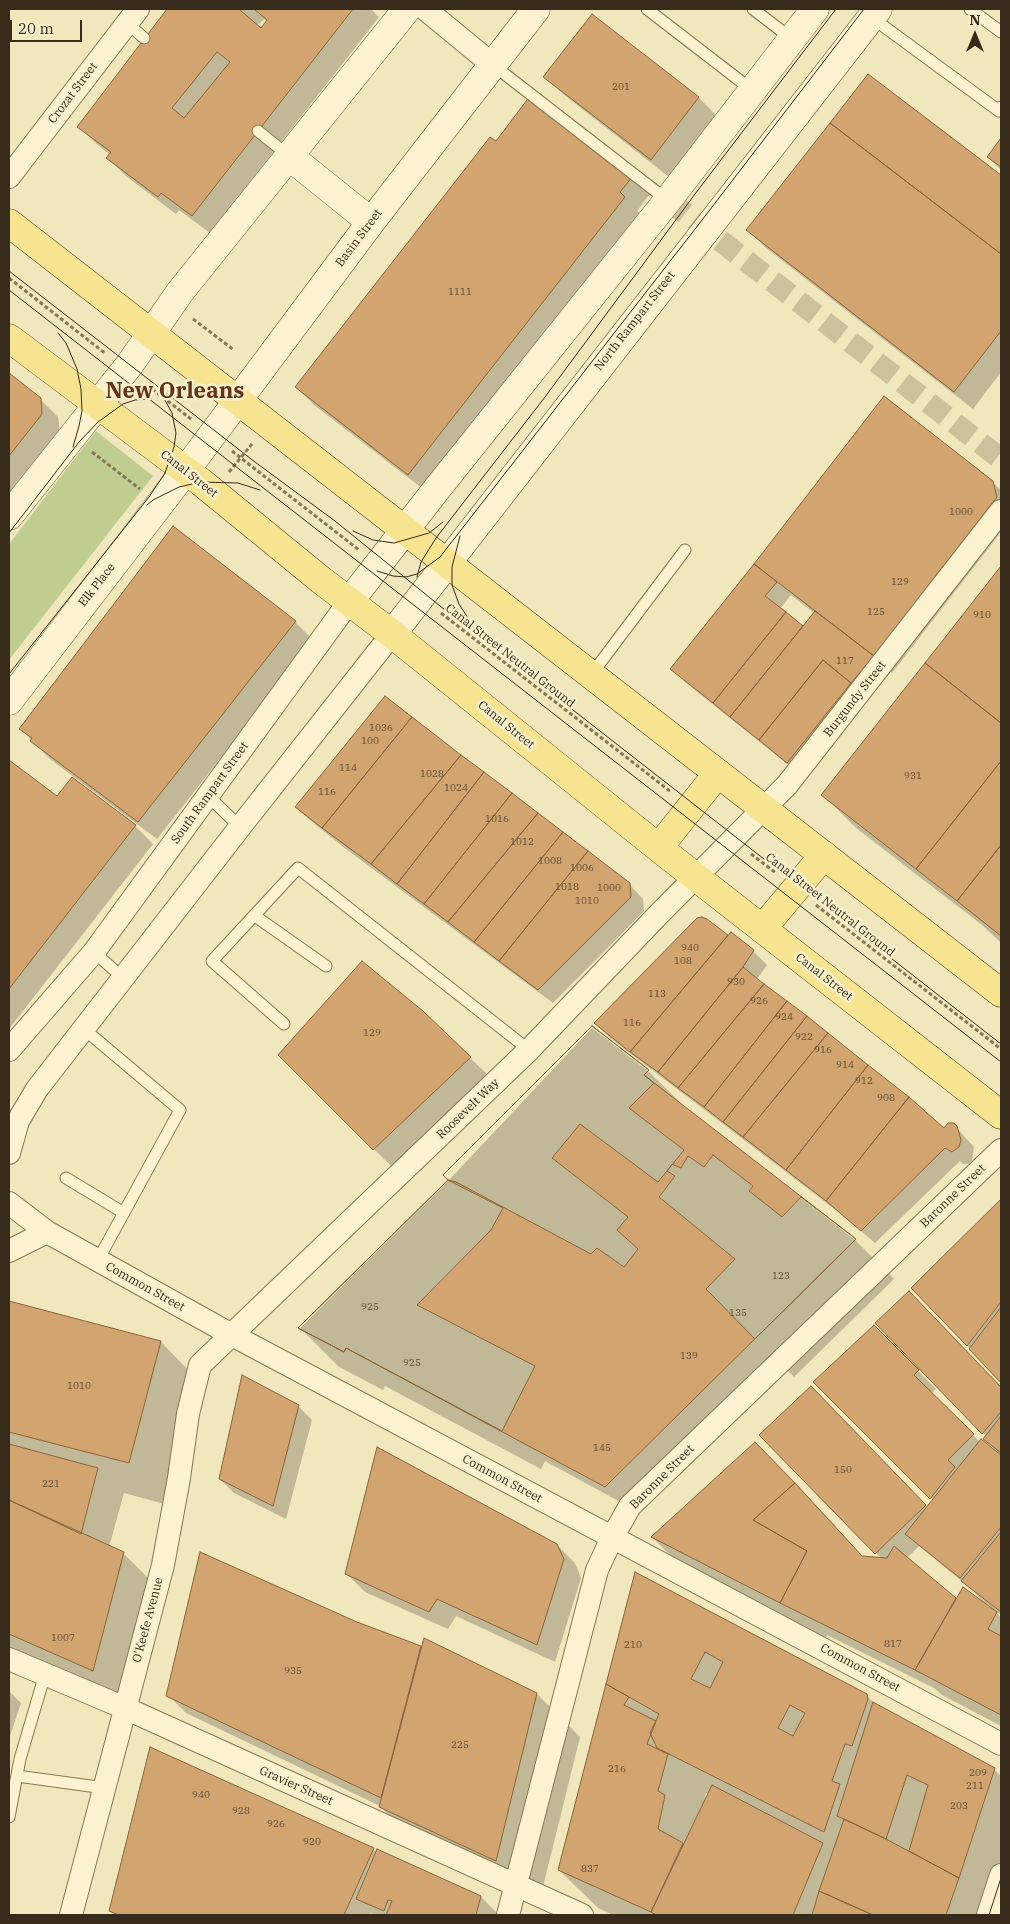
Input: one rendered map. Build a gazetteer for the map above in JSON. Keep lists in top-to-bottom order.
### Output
{
  "streets": {
    "main road": [
      "Basin Street",
      "North Rampart Street",
      "Canal Street",
      "Elk Place",
      "South Rampart Street"
    ],
    "street": [
      "Crozat Street",
      "Burgundy Street",
      "Roosevelt Way",
      "Baronne Street",
      "Common Street",
      "O'Keefe Avenue",
      "Gravier Street"
    ],
    "path": ["Canal Street Neutral Ground"]
  },
  "crossings": [
    ["Basin Street", "Canal Street"],
    ["Basin Street", "Elk Place"],
    ["North Rampart Street", "Canal Street"],
    ["North Rampart Street", "Canal Street Neutral Ground"],
    ["Canal Street", "Elk Place"],
    ["Canal Street", "Burgundy Street"],
    ["Canal Street", "South Rampart Street"],
    ["Canal Street", "Roosevelt Way"],
    ["Canal Street Neutral Ground", "Burgundy Street"],
    ["Burgundy Street", "Roosevelt Way"],
    ["Roosevelt Way", "Common Street"],
    ["Roosevelt Way", "O'Keefe Avenue"],
    ["Baronne Street", "Common Street"],
    ["Baronne Street", "Gravier Street"],
    ["Common Street", "O'Keefe Avenue"],
    ["O'Keefe Avenue", "Gravier Street"]
  ],
  "districts": ["New Orleans"],
  "house_numbers": [
    "201",
    "1111",
    "1000",
    "129",
    "125",
    "910",
    "117",
    "1036",
    "100",
    "114",
    "1028",
    "931",
    "1024",
    "116",
    "1016",
    "1012",
    "1008",
    "1006",
    "1018",
    "1000",
    "1010",
    "940",
    "108",
    "930",
    "113",
    "926",
    "924",
    "116",
    "129",
    "922",
    "916",
    "914",
    "912",
    "908",
    "123",
    "925",
    "135",
    "139",
    "925",
    "1010",
    "145",
    "150",
    "221",
    "1007",
    "817",
    "210",
    "935",
    "225",
    "216",
    "209",
    "211",
    "940",
    "203",
    "928",
    "926",
    "920",
    "837"
  ],
  "scale_bar": "20 m",
  "north": "top"
}
